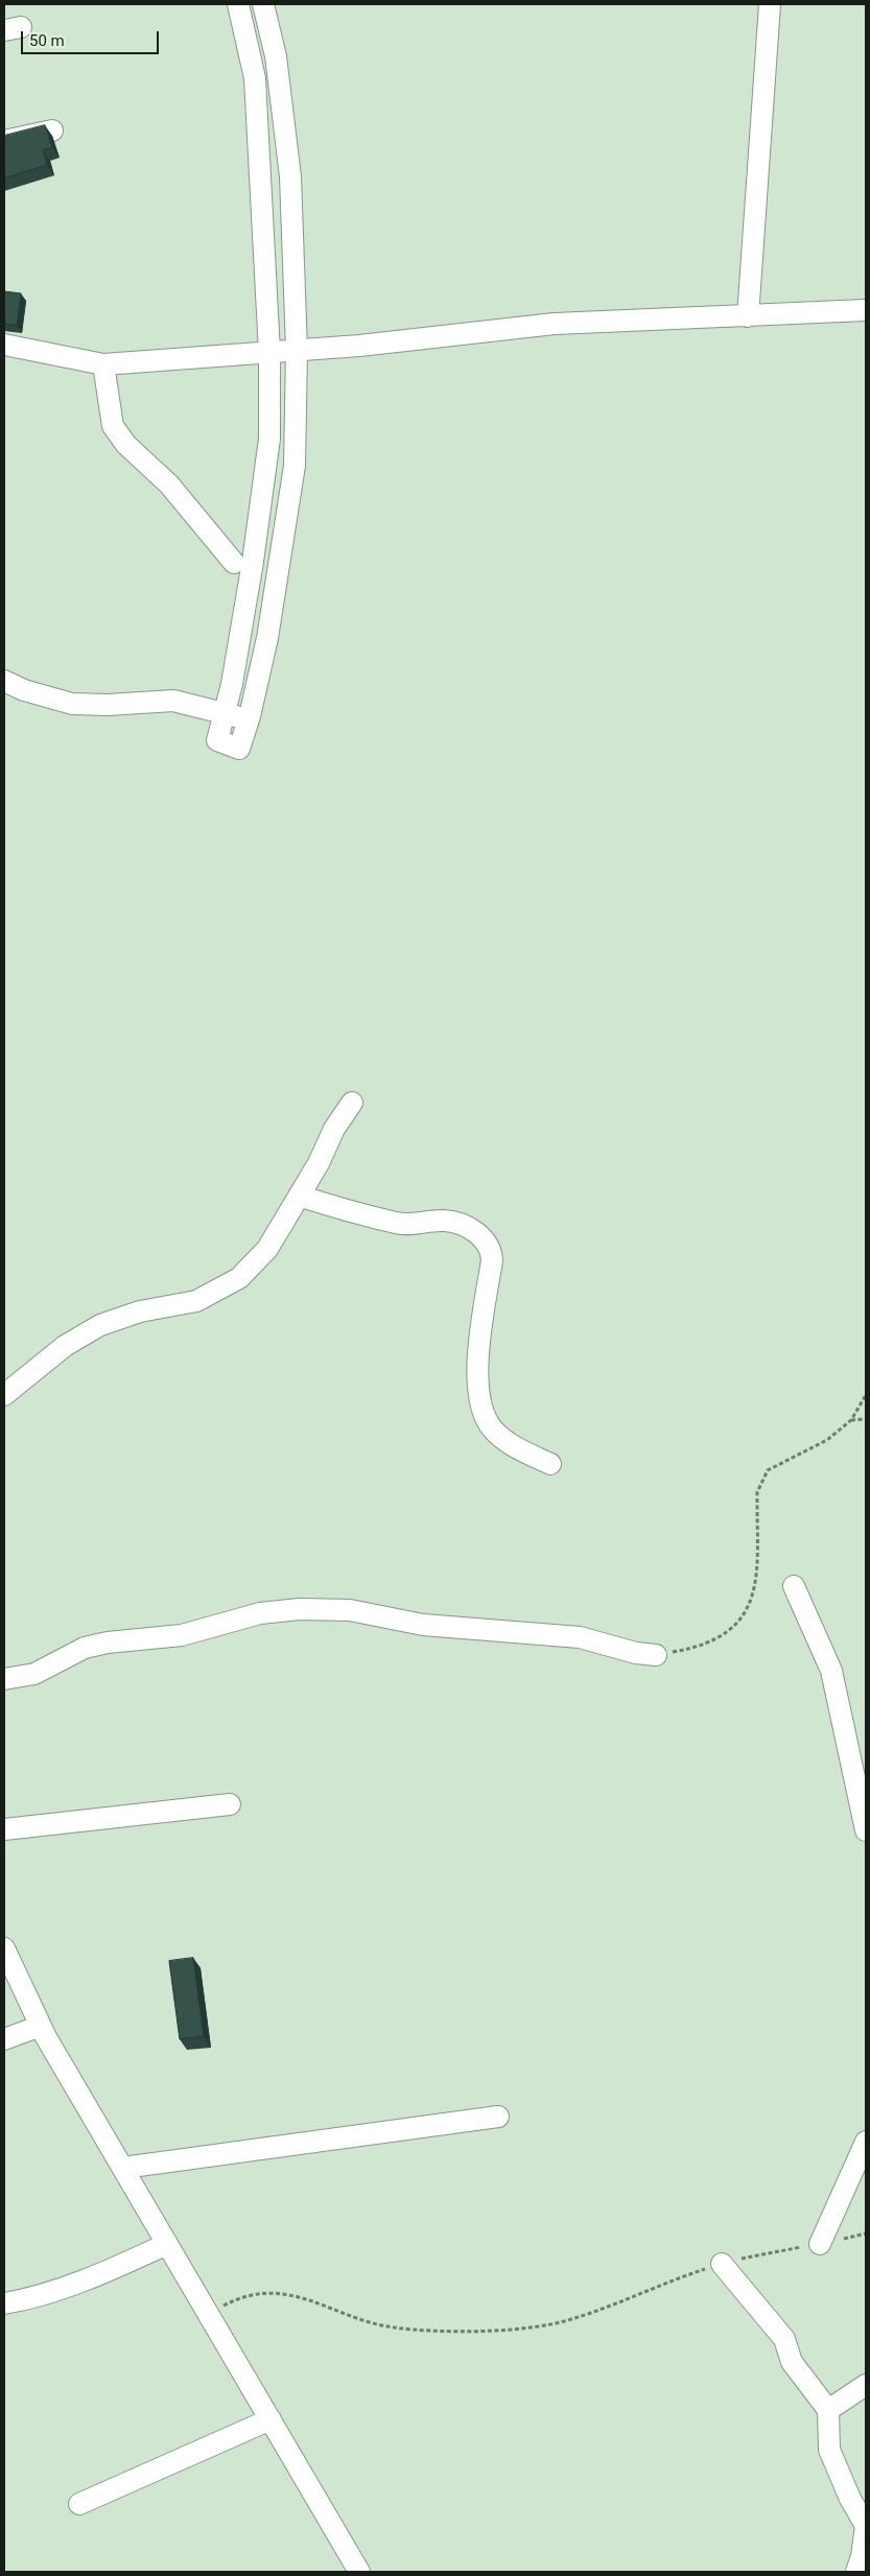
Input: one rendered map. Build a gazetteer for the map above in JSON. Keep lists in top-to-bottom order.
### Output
{
  "scale_bar": "50 m"
}
